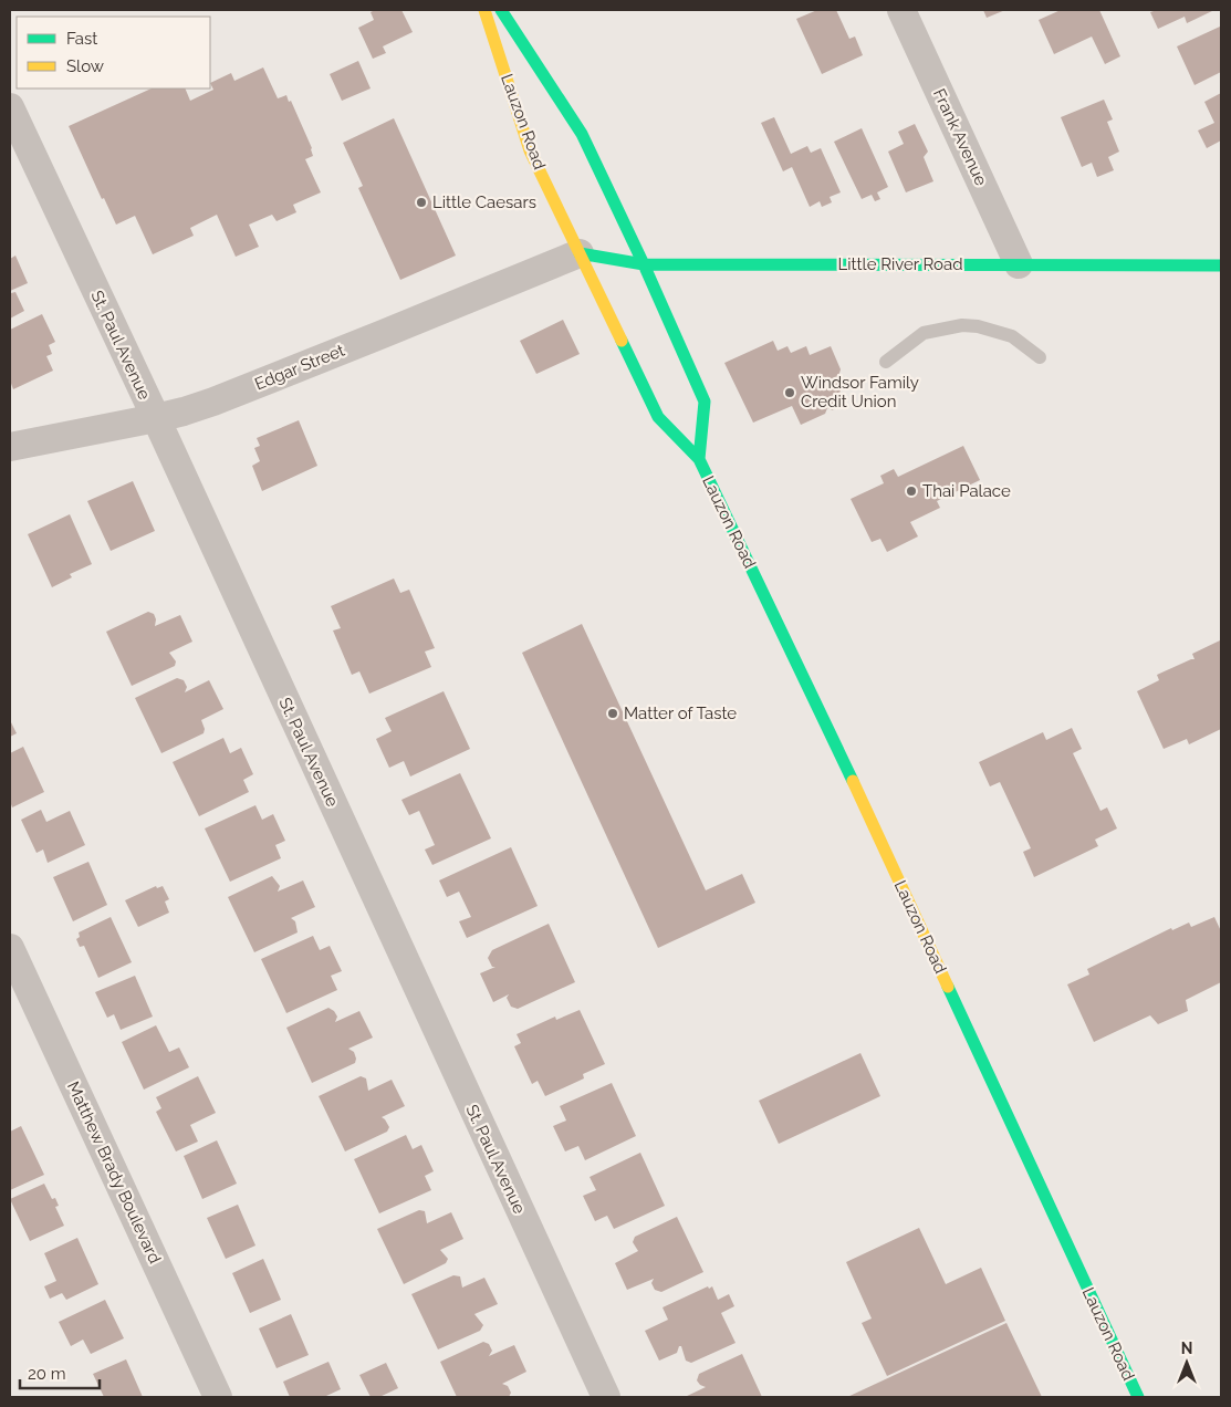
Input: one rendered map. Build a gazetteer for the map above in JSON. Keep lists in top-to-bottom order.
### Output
{
  "streets": {
    "main road": ["Lauzon Road", "Little River Road"],
    "street": [
      "Frank Avenue",
      "St. Paul Avenue",
      "Edgar Street",
      "Matthew Brady Boulevard"
    ]
  },
  "crossings": [
    ["Lauzon Road", "Little River Road"],
    ["Lauzon Road", "Edgar Street"],
    ["Frank Avenue", "Little River Road"],
    ["Little River Road", "Edgar Street"],
    ["St. Paul Avenue", "Edgar Street"]
  ],
  "places": [
    "Little Caesars",
    "Windsor Family Credit Union",
    "Thai Palace",
    "Matter of Taste"
  ],
  "legend": ["Fast", "Slow"],
  "scale_bar": "20 m",
  "north": "top"
}
